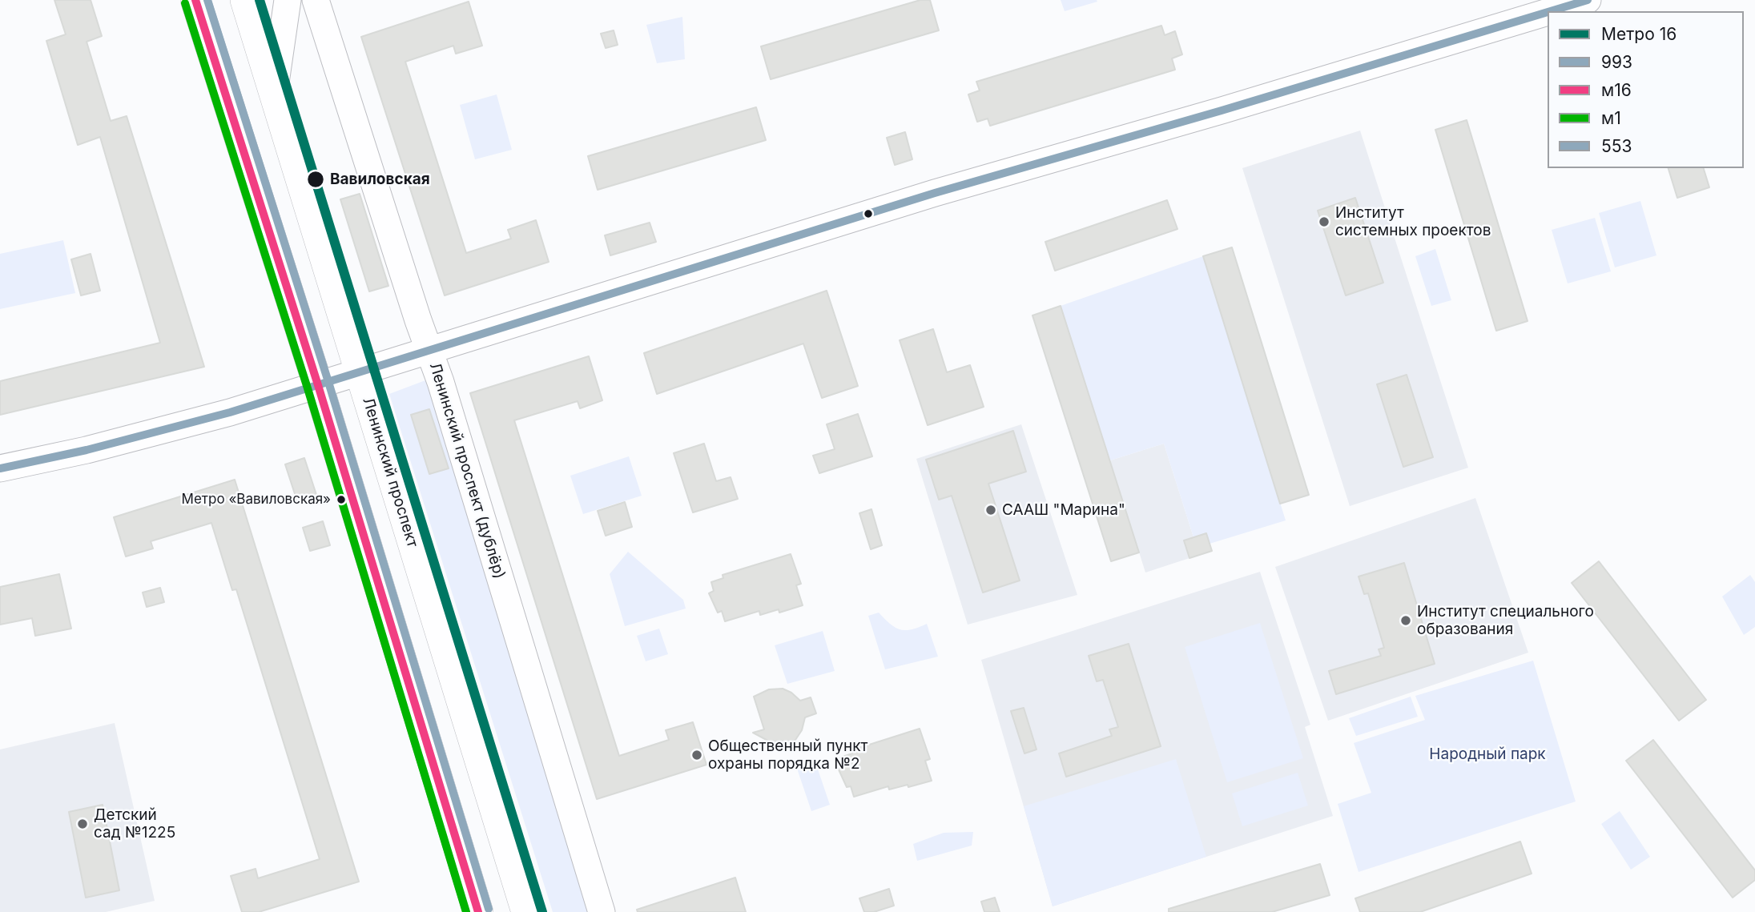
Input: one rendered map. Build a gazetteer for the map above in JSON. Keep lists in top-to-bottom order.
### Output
{
  "streets": {
    "main road": ["Ленинский проспект"],
    "street": ["Ленинский проспект (дублёр)"]
  },
  "parks": ["Народный парк"],
  "places": [
    "Вавиловская",
    "Институт системных проектов",
    "Метро «Вавиловская»",
    "СААШ \"Марина\"",
    "Институт специального образования",
    "Общественный пункт охраны порядка №2",
    "Детский сад №1225"
  ],
  "lines": [
    "metro line 16",
    "transit line 993",
    "transit line м16",
    "transit line 553",
    "transit line м1"
  ],
  "legend": [
    "Метро 16",
    "993",
    "м16",
    "м1",
    "553"
  ]
}
